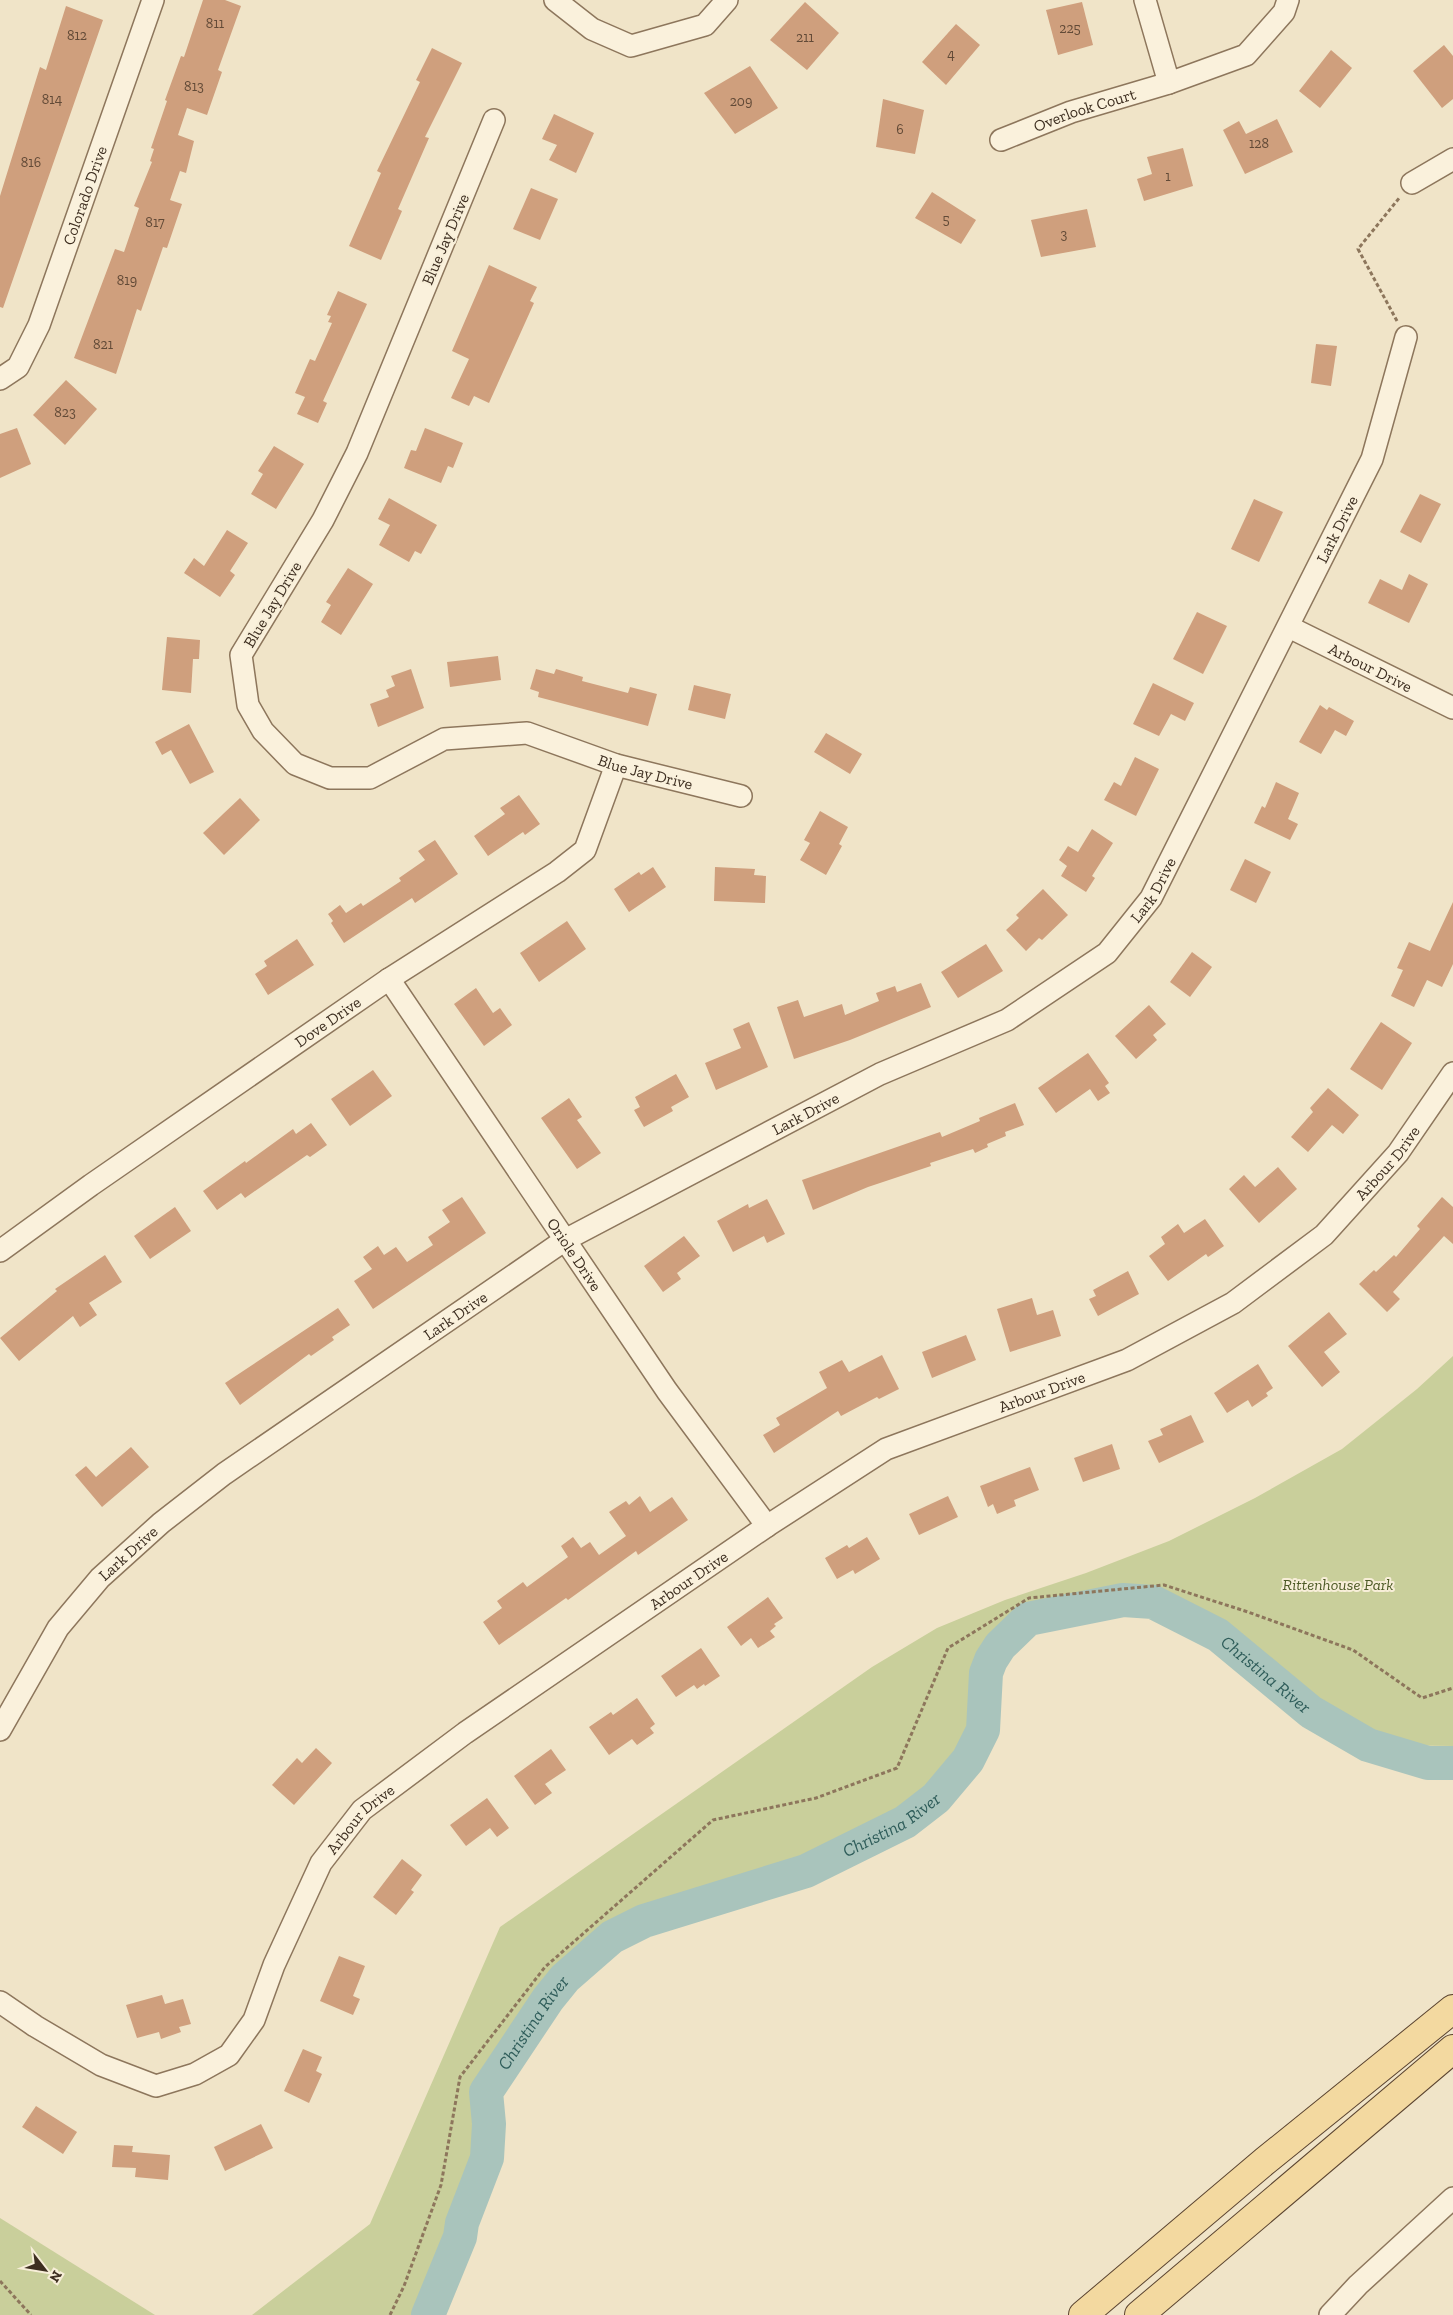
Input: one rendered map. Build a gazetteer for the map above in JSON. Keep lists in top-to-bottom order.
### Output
{
  "streets": {
    "street": [
      "Overlook Court",
      "Colorado Drive",
      "Blue Jay Drive",
      "Lark Drive",
      "Arbour Drive",
      "Dove Drive",
      "Oriole Drive"
    ]
  },
  "crossings": [
    ["Blue Jay Drive", "Dove Drive"],
    ["Lark Drive", "Arbour Drive"],
    ["Lark Drive", "Oriole Drive"],
    ["Arbour Drive", "Oriole Drive"],
    ["Dove Drive", "Oriole Drive"]
  ],
  "water": ["Christina River"],
  "parks": ["Rittenhouse Park"],
  "house_numbers": [
    "811",
    "225",
    "812",
    "211",
    "4",
    "813",
    "814",
    "209",
    "6",
    "128",
    "816",
    "1",
    "5",
    "817",
    "3",
    "819",
    "821",
    "823"
  ],
  "north": "bottom right"
}
